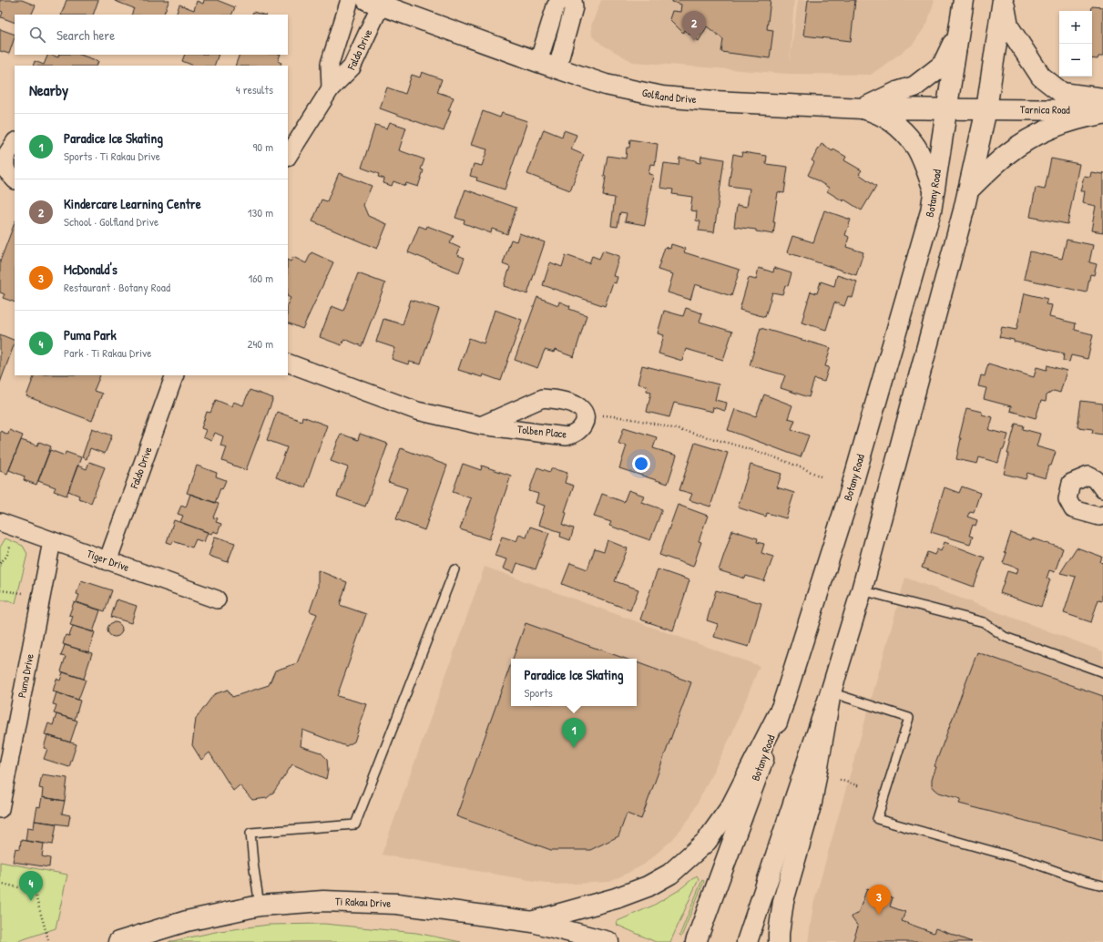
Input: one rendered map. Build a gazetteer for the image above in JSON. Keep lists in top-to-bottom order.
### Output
{
  "streets": {
    "main road": [
      "Golfland Drive",
      "Tarnica Road",
      "Botany Road",
      "Ti Rakau Drive"
    ],
    "street": [
      "Faldo Drive",
      "Tolben Place",
      "Tiger Drive",
      "Puma Drive"
    ]
  },
  "crossings": [
    ["Faldo Drive", "Golfland Drive"],
    ["Faldo Drive", "Tiger Drive"],
    ["Golfland Drive", "Tarnica Road"],
    ["Golfland Drive", "Botany Road"],
    ["Tiger Drive", "Puma Drive"]
  ],
  "page": {
    "map_buttons": ["+", "−"],
    "pins": [
      "2",
      "1",
      "4",
      "3"
    ],
    "search": "Search here",
    "heading": ["Nearby", "4 results"],
    "list": [
      {
        "mark": "1",
        "name": "Paradice Ice Skating",
        "note": "Sports · Ti Rakau Drive",
        "value": "90 m"
      },
      {
        "mark": "2",
        "name": "Kindercare Learning Centre",
        "note": "School · Golfland Drive",
        "value": "130 m"
      },
      {
        "mark": "3",
        "name": "McDonald's",
        "note": "Restaurant · Botany Road",
        "value": "160 m"
      },
      {
        "mark": "4",
        "name": "Puma Park",
        "note": "Park · Ti Rakau Drive",
        "value": "240 m"
      }
    ],
    "popup": ["Paradice Ice Skating", "Sports"]
  }
}
